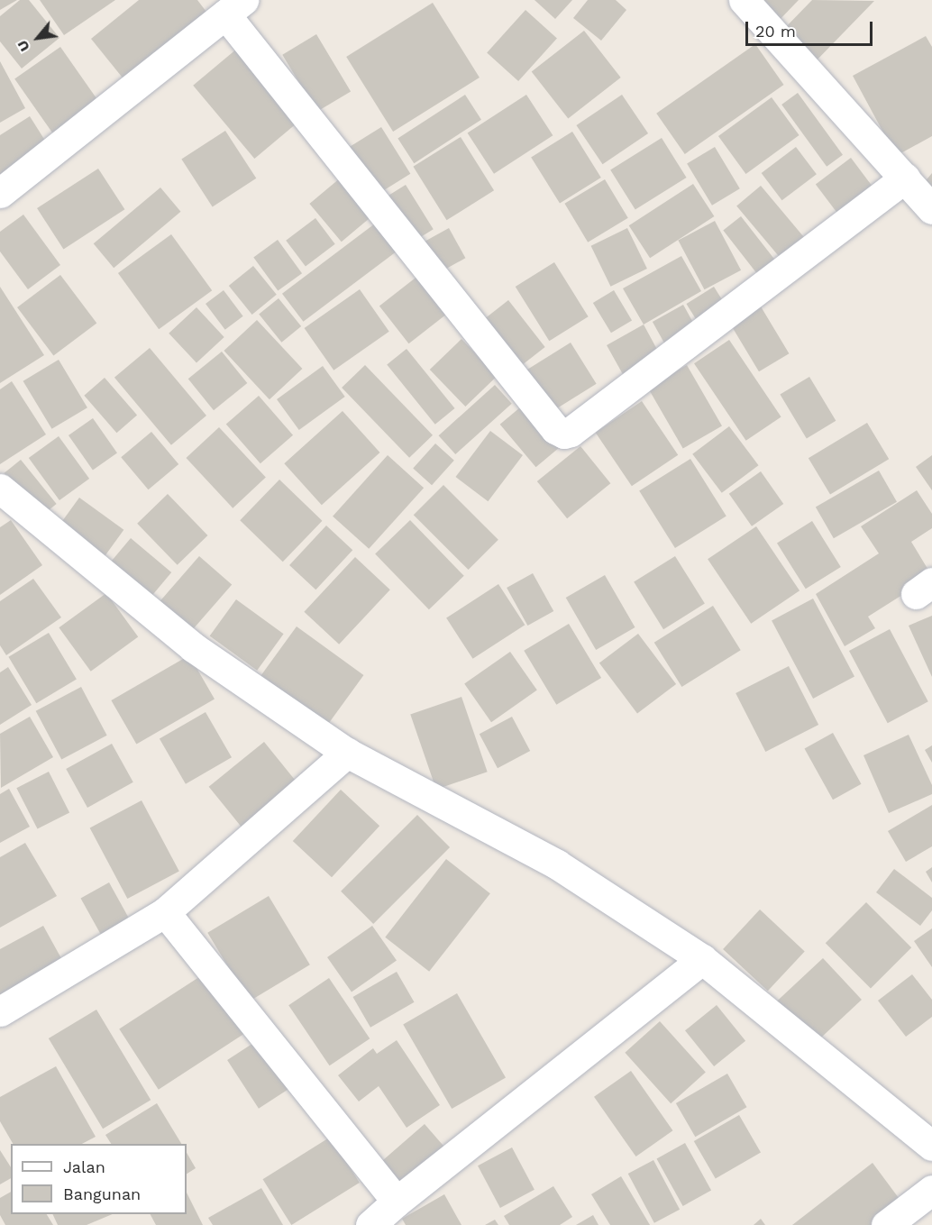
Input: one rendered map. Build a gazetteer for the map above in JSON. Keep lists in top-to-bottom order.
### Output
{
  "legend": ["Jalan", "Bangunan"],
  "scale_bar": "20 m",
  "north": "bottom left"
}
